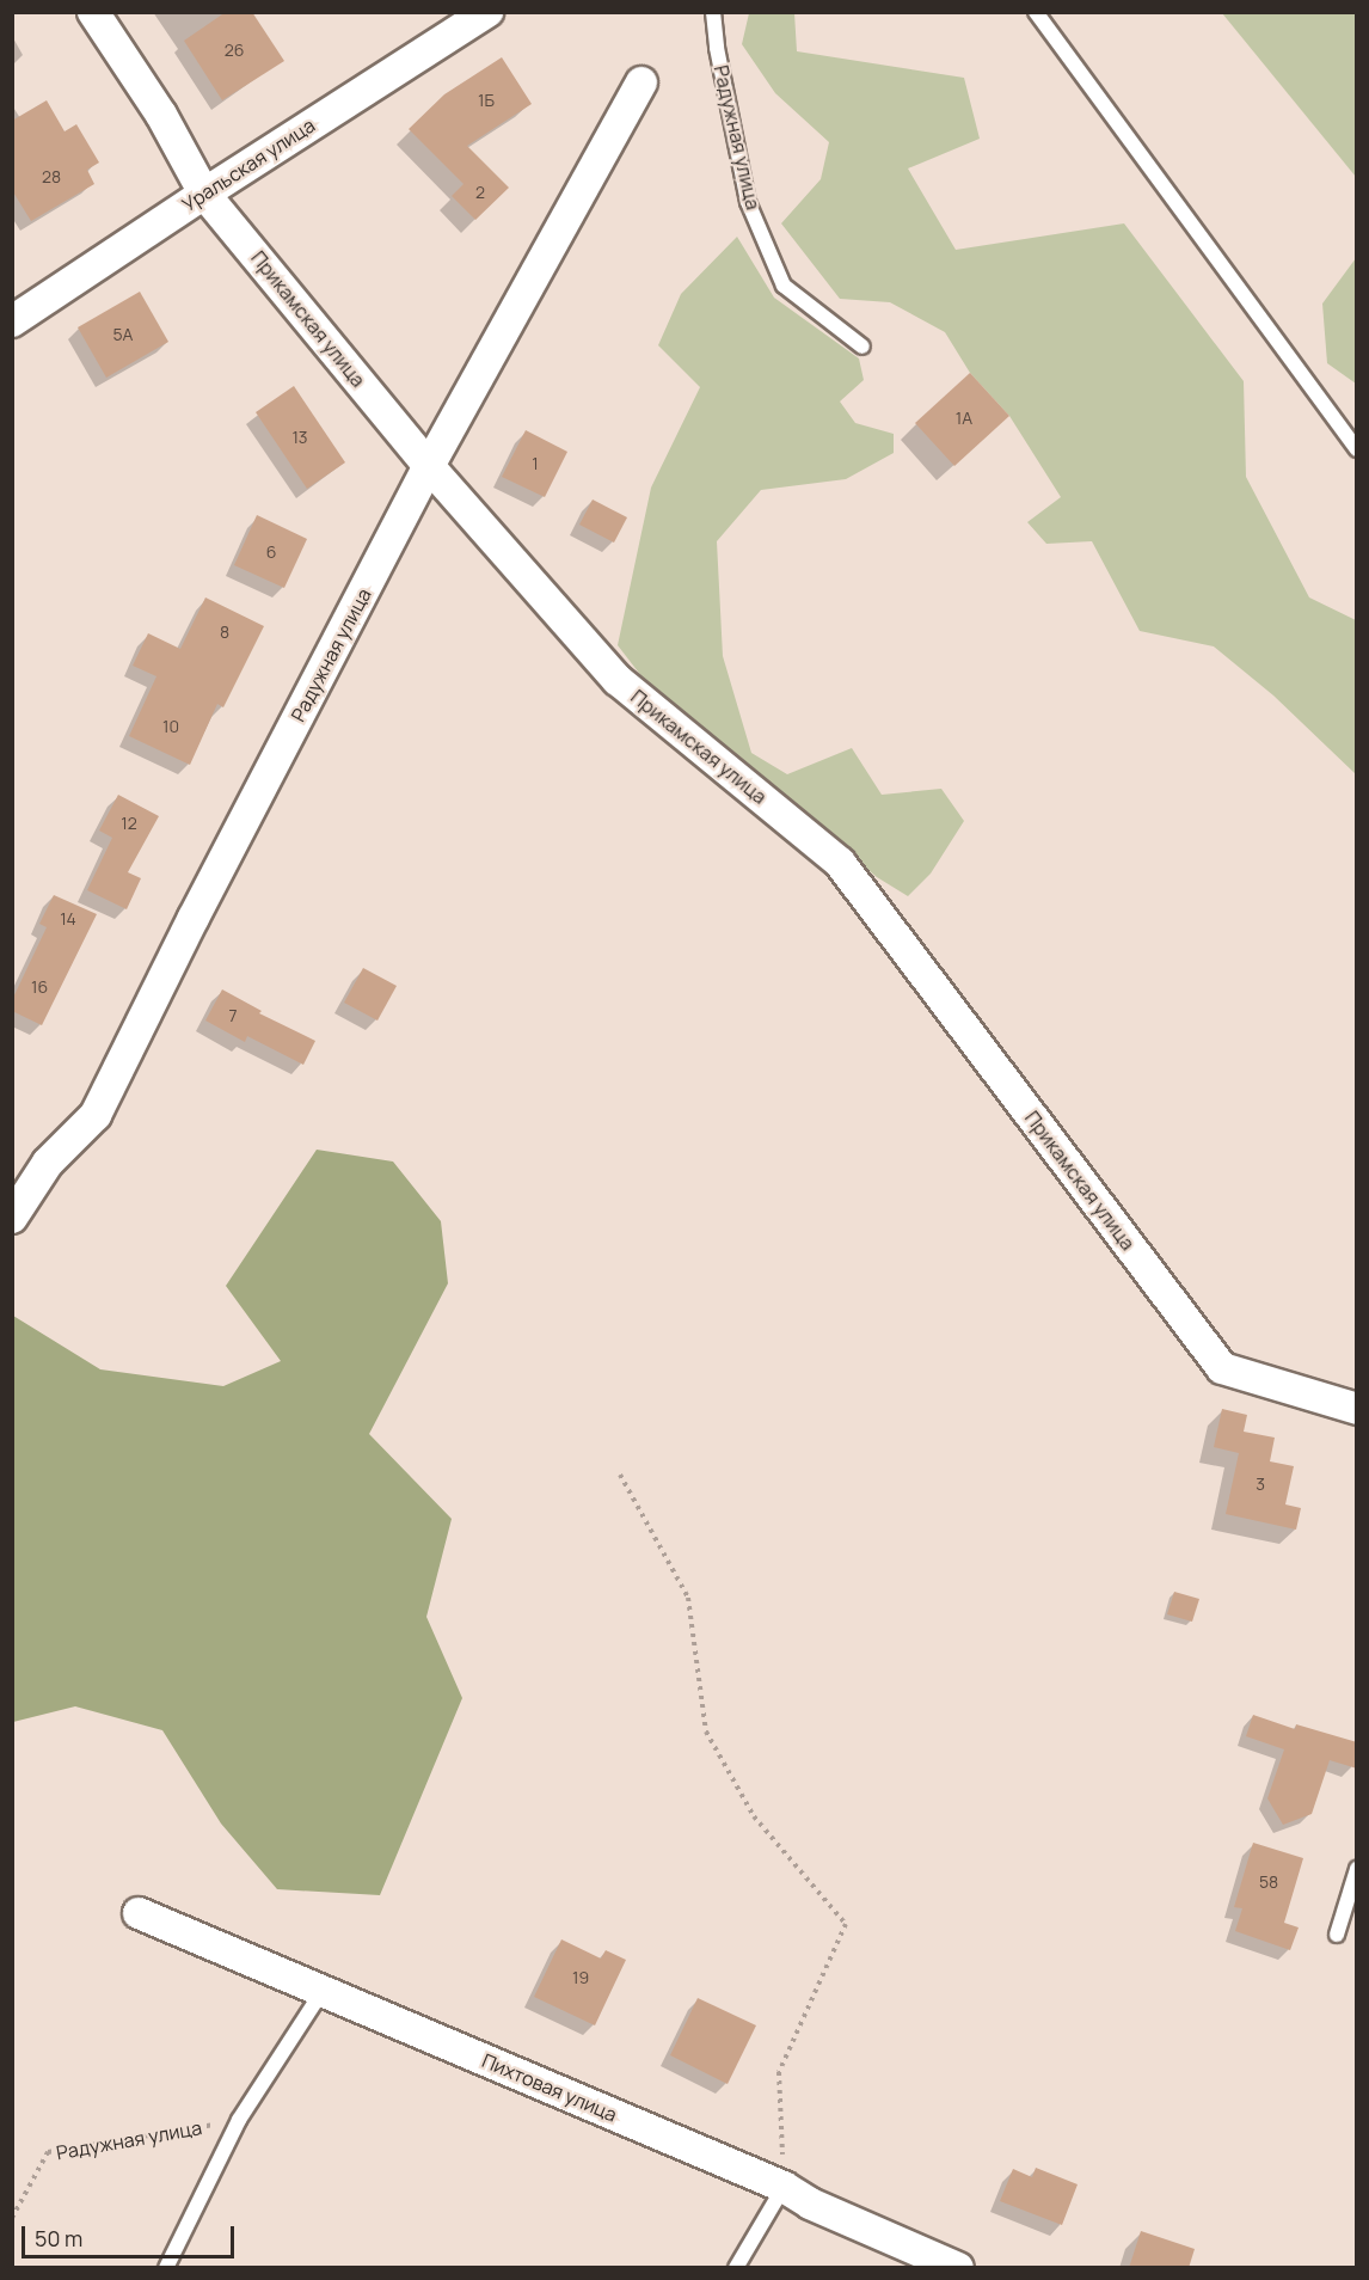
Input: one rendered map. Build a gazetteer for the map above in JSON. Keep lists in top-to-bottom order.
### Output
{
  "streets": {
    "street": [
      "Радужная улица",
      "Уральская улица",
      "Прикамская улица",
      "Пихтовая улица"
    ]
  },
  "crossings": [
    ["Радужная улица", "Прикамская улица"],
    ["Уральская улица", "Прикамская улица"]
  ],
  "house_numbers": [
    "26",
    "1Б",
    "28",
    "2",
    "5А",
    "1А",
    "13",
    "1",
    "6",
    "8",
    "10",
    "12",
    "14",
    "16",
    "7",
    "3",
    "58",
    "19"
  ],
  "scale_bar": "50 m"
}
